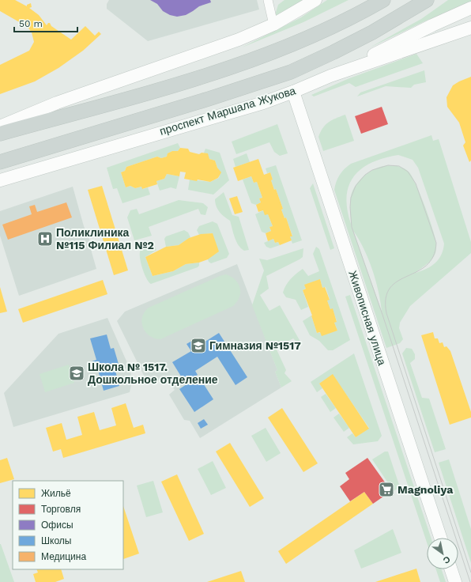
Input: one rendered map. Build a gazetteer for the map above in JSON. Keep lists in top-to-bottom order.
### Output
{
  "streets": {
    "main road": ["проспект Маршала Жукова", "Живописная улица"]
  },
  "crossings": [
    ["проспект Маршала Жукова", "Живописная улица"]
  ],
  "places": {
    "hospital": ["Поликлиника №115 Филиал №2"],
    "school or university": ["Гимназия №1517", "Школа № 1517. Дошкольное отделение"],
    "supermarket": ["Magnoliya"]
  },
  "legend": [
    "Жильё",
    "Торговля",
    "Офисы",
    "Школы",
    "Медицина"
  ],
  "scale_bar": "50 m",
  "north": "bottom right"
}
